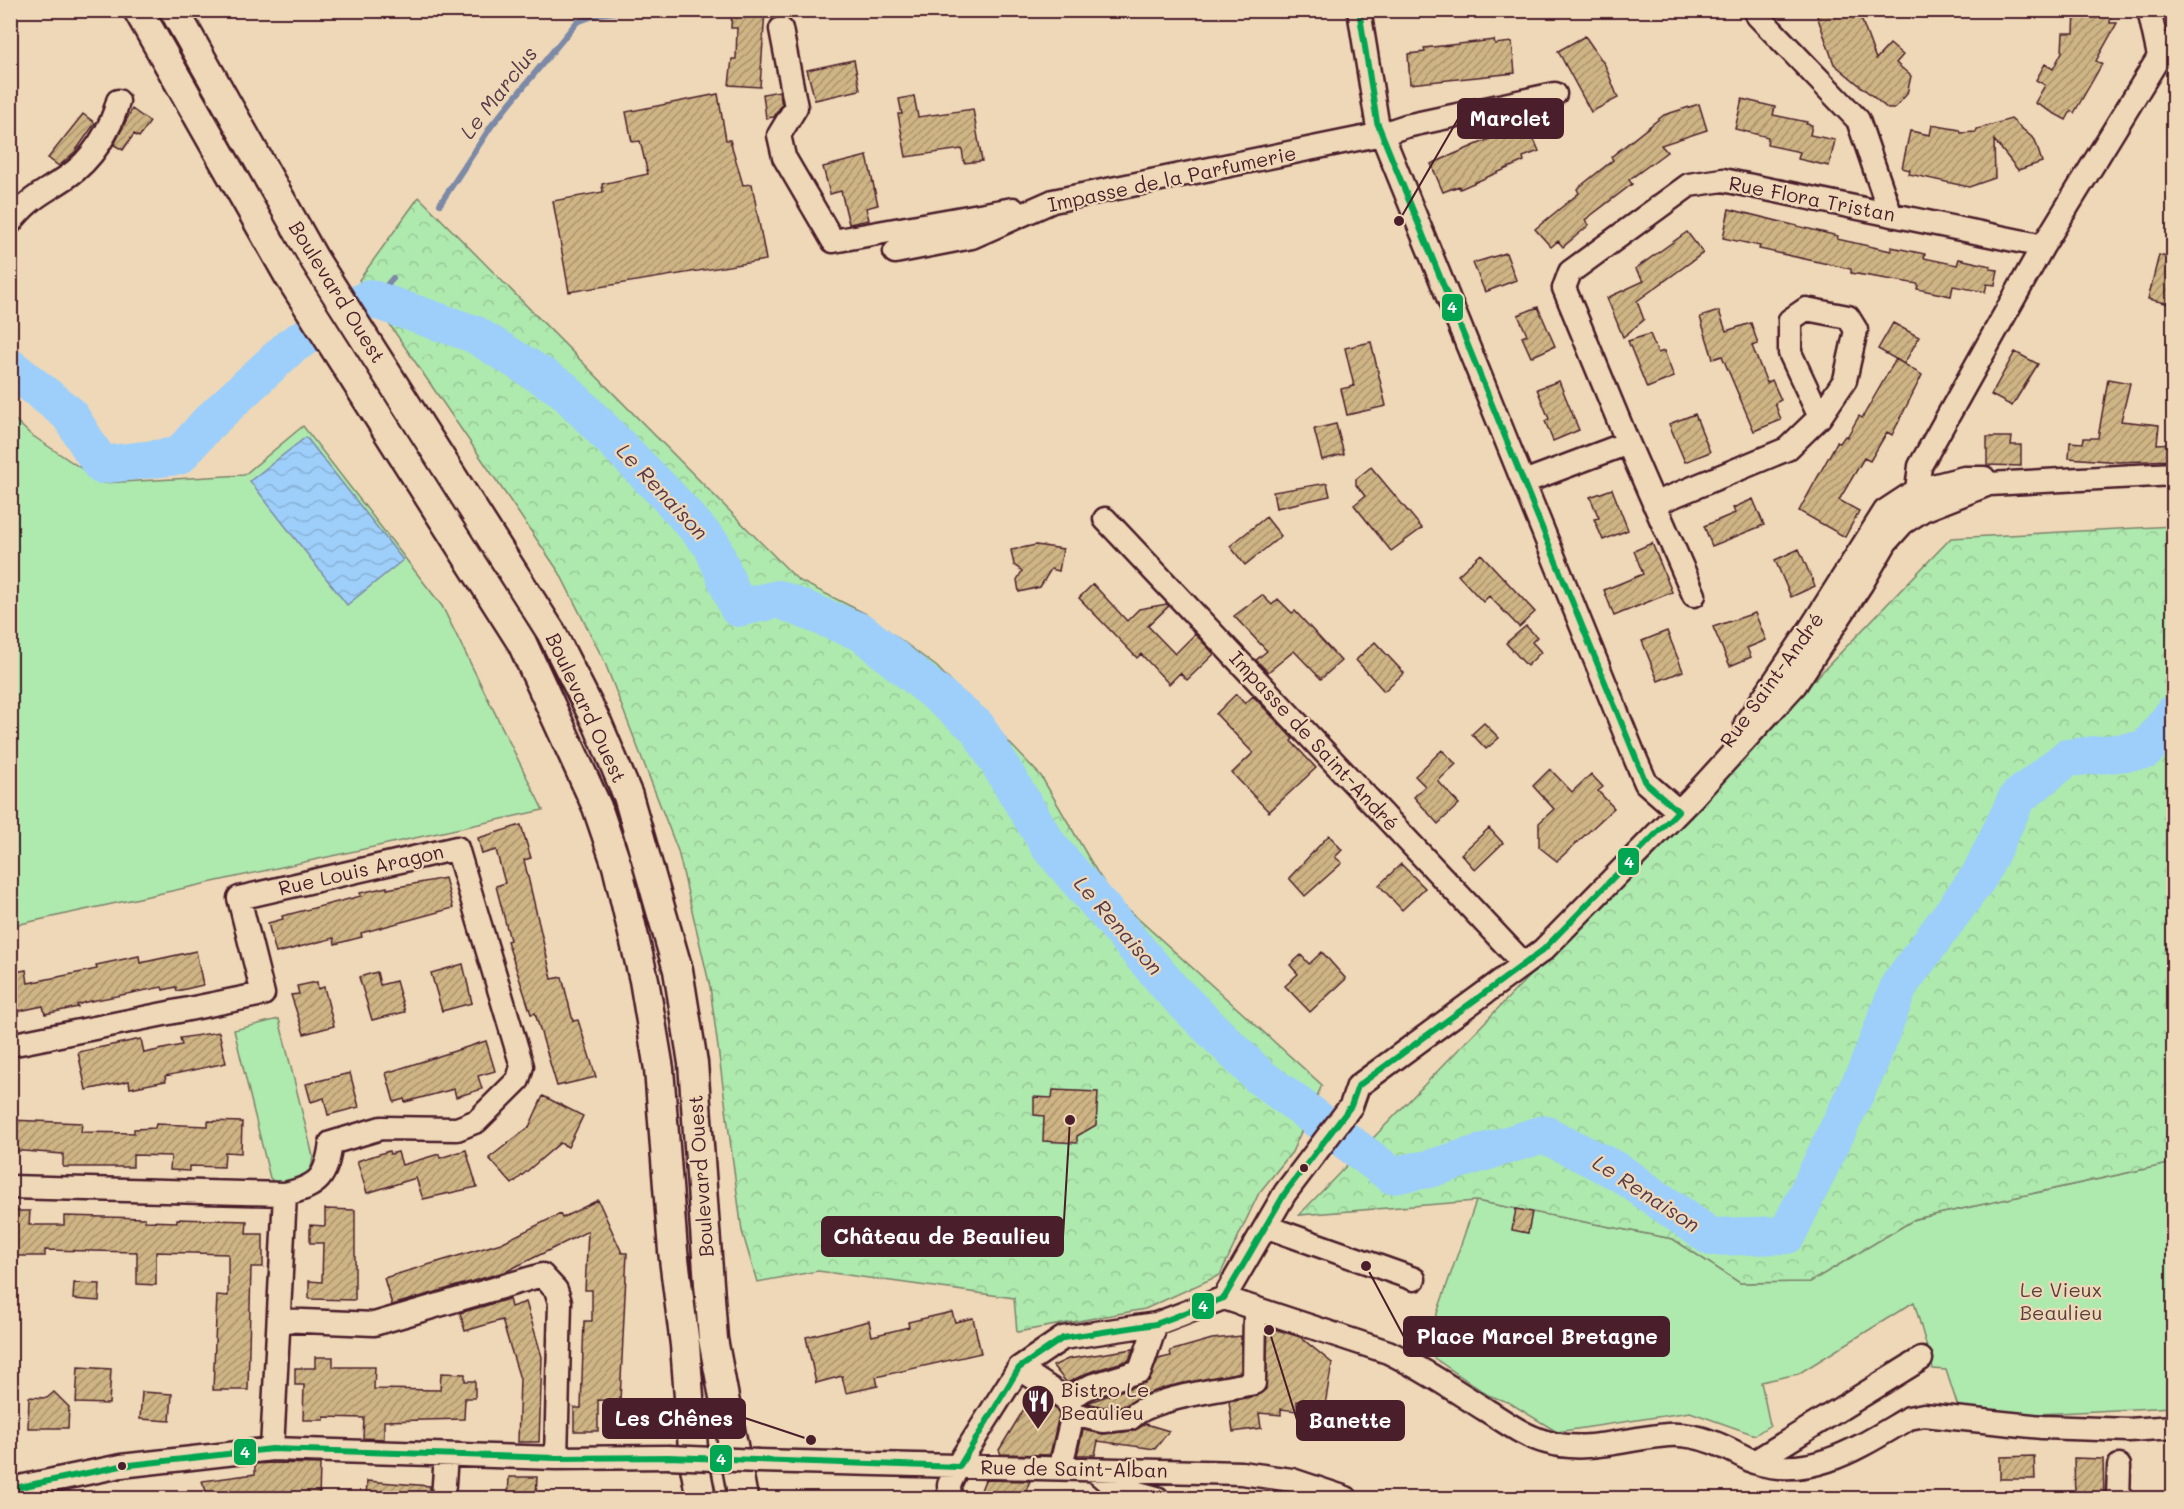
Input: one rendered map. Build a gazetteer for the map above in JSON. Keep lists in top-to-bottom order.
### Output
{
  "streets": {
    "main road": ["Boulevard Ouest"],
    "street": [
      "Impasse de la Parfumerie",
      "Rue Flora Tristan",
      "Rue Saint-André",
      "Impasse de Saint-André",
      "Rue Louis Aragon",
      "Rue de Saint-Alban"
    ]
  },
  "crossings": [
    ["Rue Saint-André", "Impasse de Saint-André"]
  ],
  "water": ["Le Marclus", "Le Renaison"],
  "parks": ["Le Vieux Beaulieu"],
  "places": {
    "other": [
      "Marclet",
      "Château de Beaulieu",
      "Place Marcel Bretagne",
      "Banette",
      "Les Chênes"
    ],
    "restaurant": ["Bistro Le Beaulieu"]
  },
  "lines": ["transit line 4"]
}
